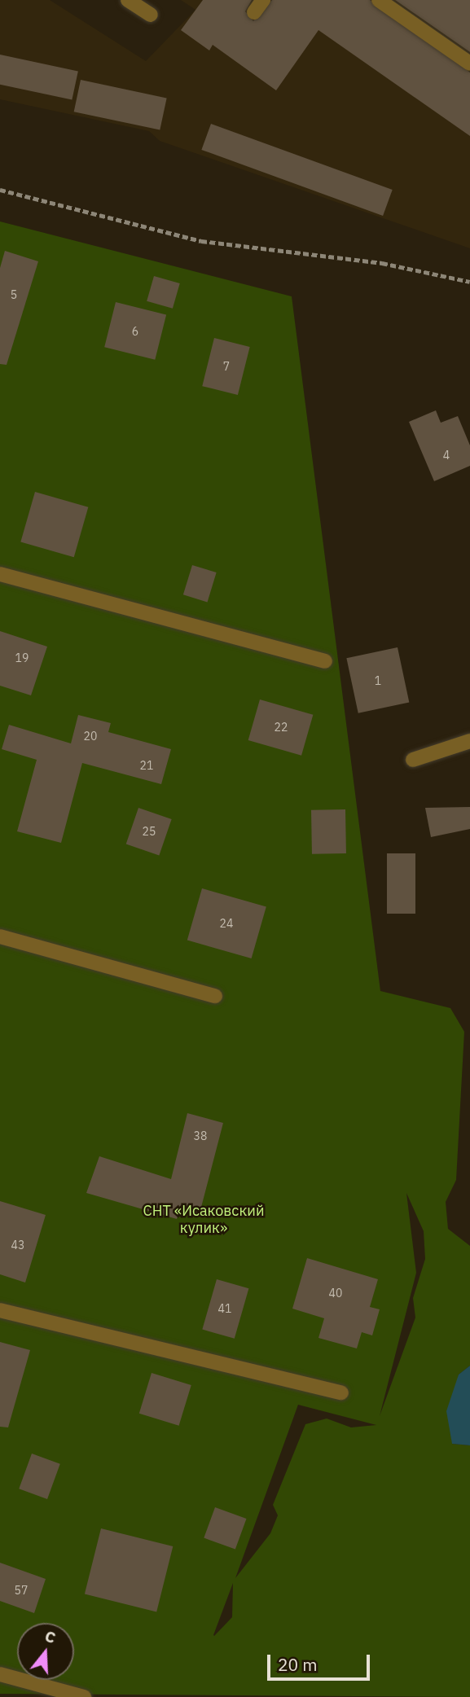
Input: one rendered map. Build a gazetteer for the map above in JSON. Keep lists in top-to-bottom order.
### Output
{
  "parks": ["СНТ «Исаковский кулик»"],
  "house_numbers": [
    "5",
    "6",
    "7",
    "4",
    "19",
    "1",
    "22",
    "20",
    "21",
    "25",
    "24",
    "38",
    "43",
    "40",
    "41",
    "57"
  ],
  "scale_bar": "20 m",
  "north": "top"
}
